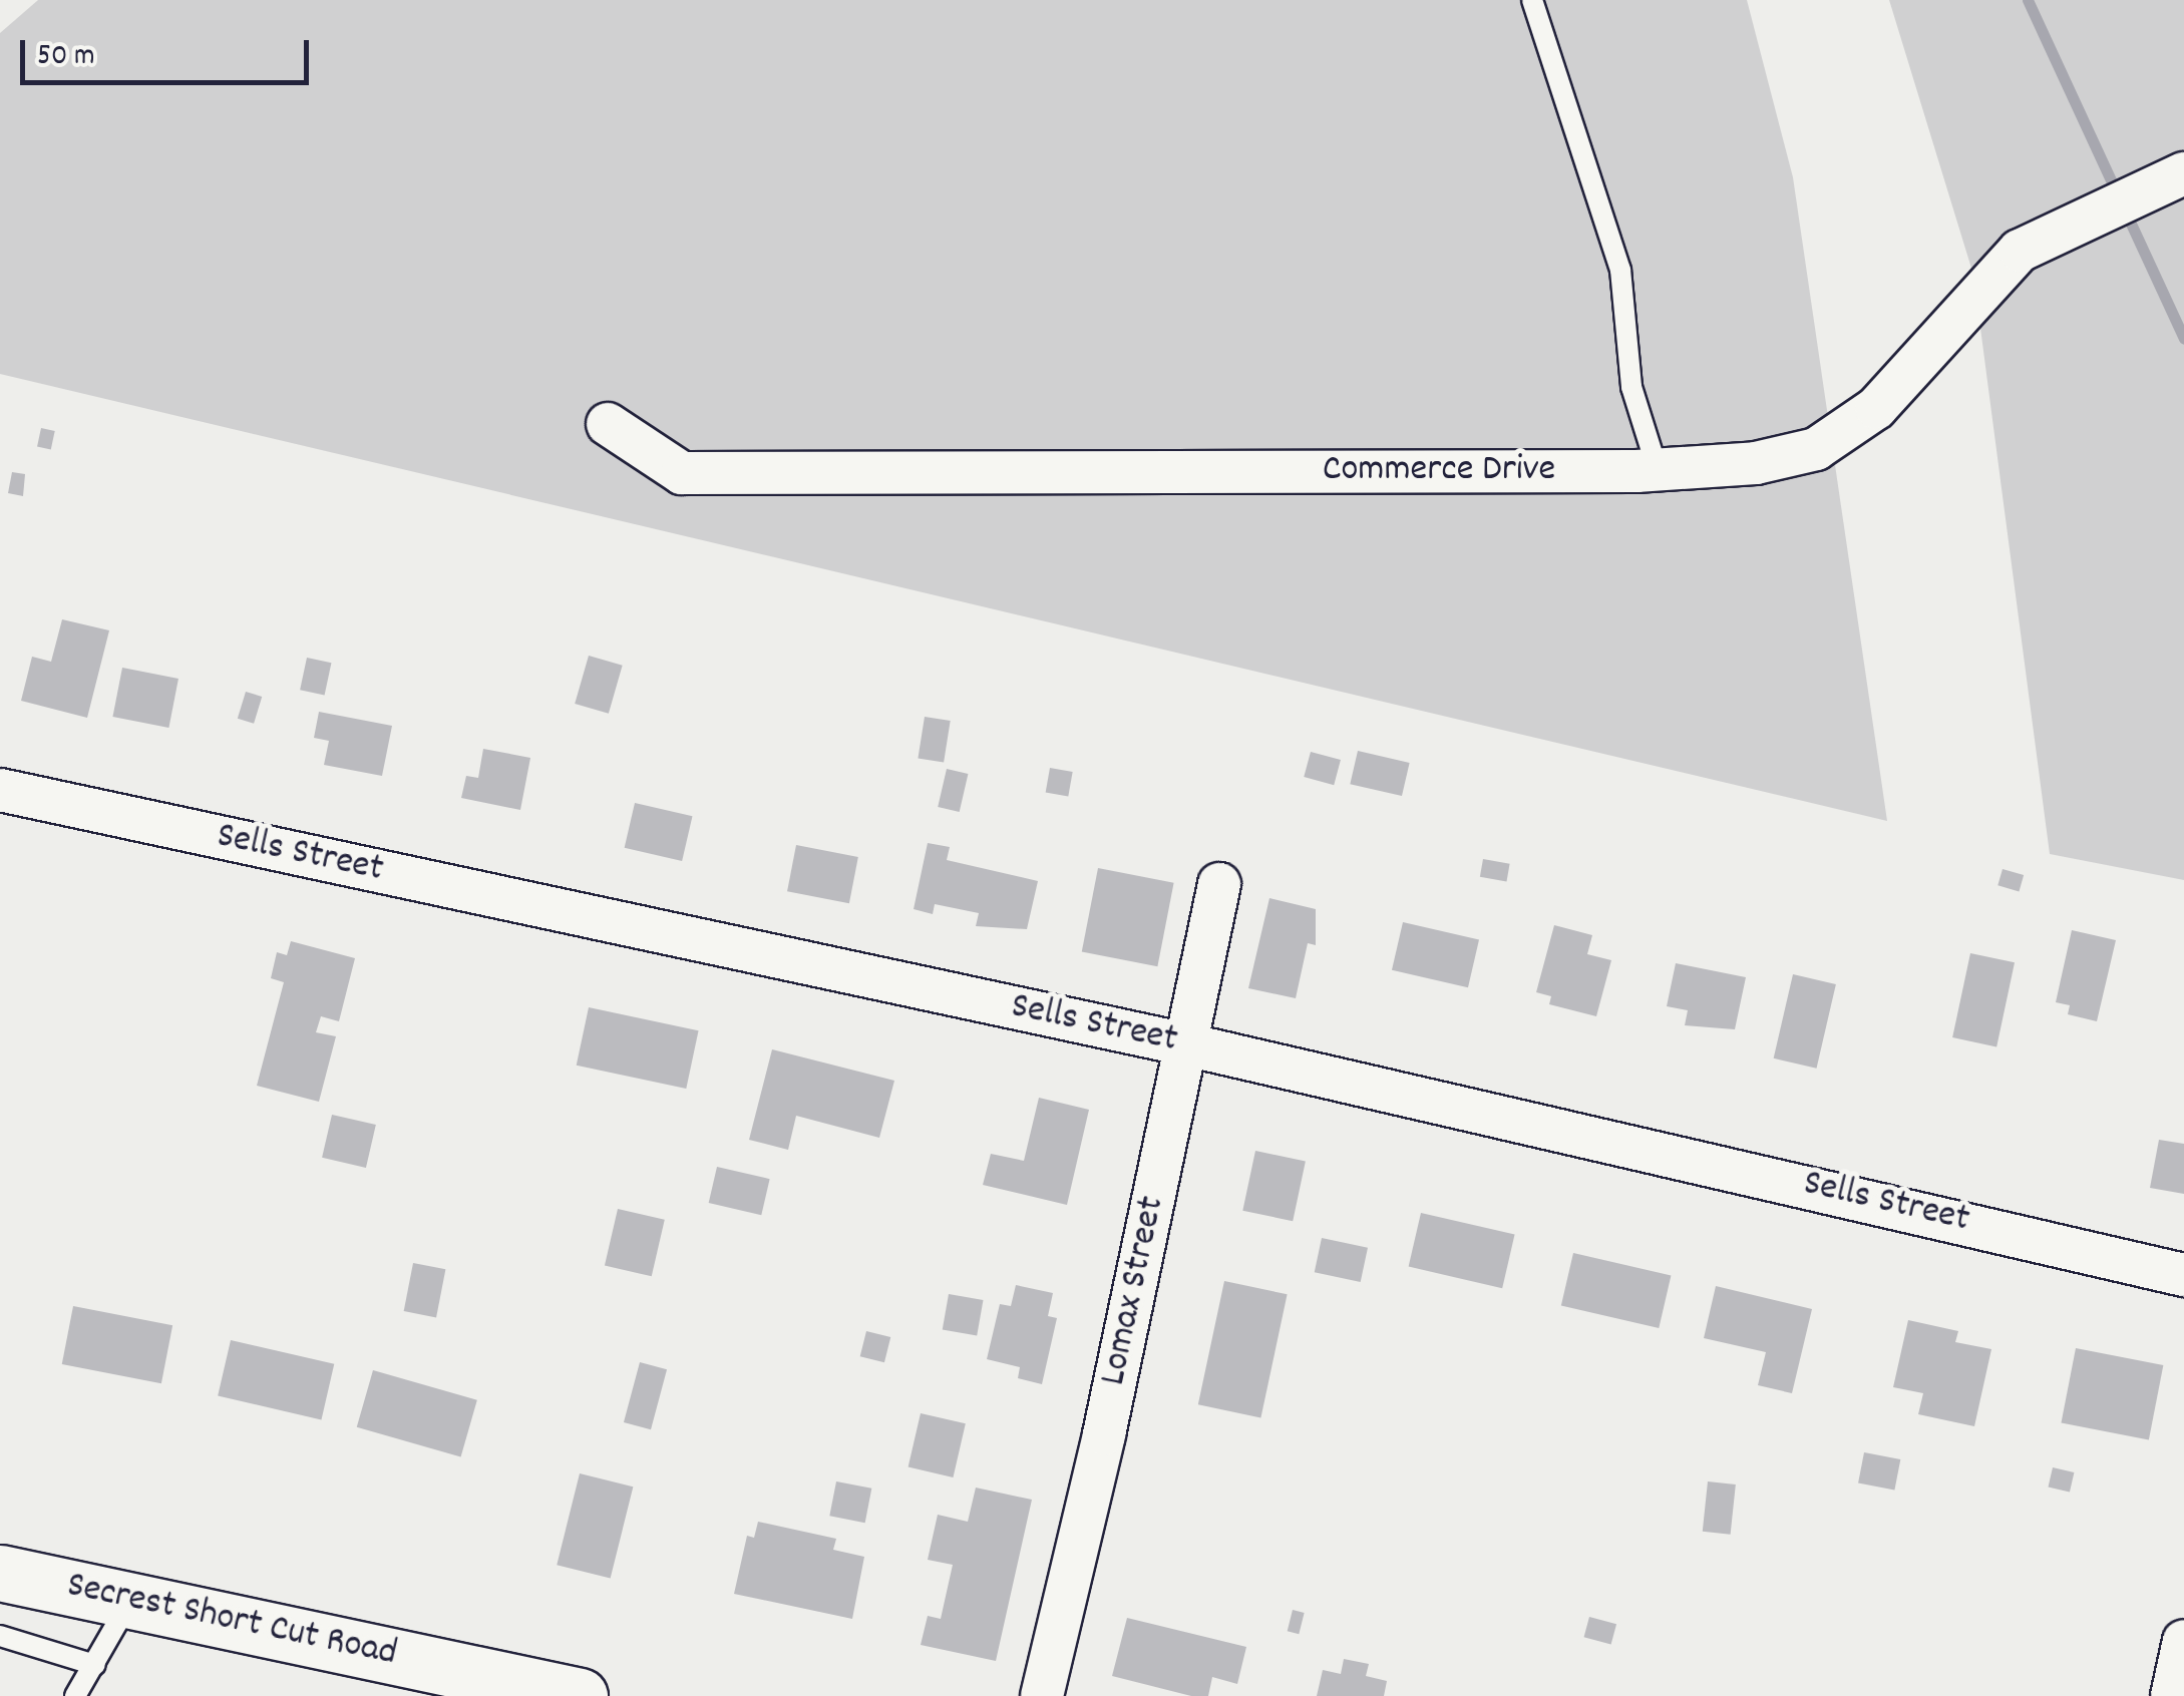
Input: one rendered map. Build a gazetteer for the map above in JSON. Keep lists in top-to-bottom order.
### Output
{
  "streets": {
    "street": [
      "Commerce Drive",
      "Sells Street",
      "Lomax Street",
      "Secrest Short Cut Road"
    ]
  },
  "crossings": [
    ["Sells Street", "Lomax Street"]
  ],
  "scale_bar": "50 m"
}
